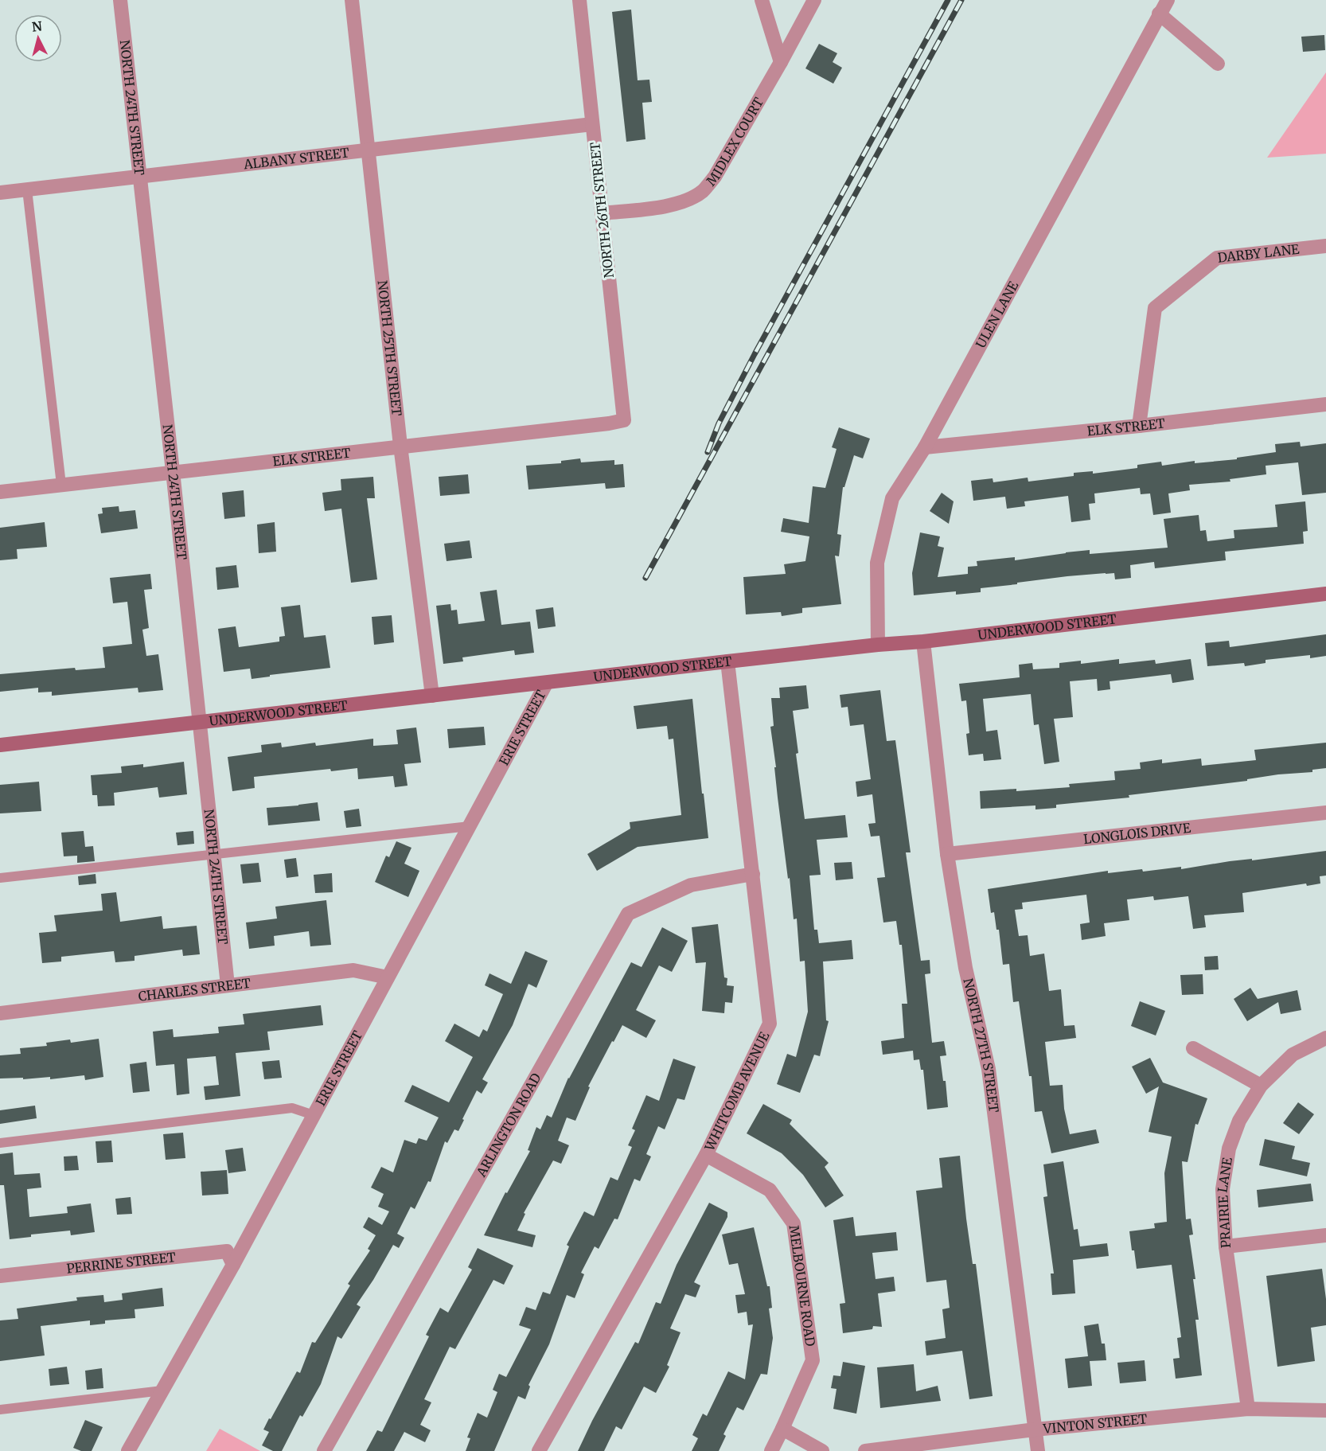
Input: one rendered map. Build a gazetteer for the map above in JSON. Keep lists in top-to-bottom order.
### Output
{
  "streets": {
    "street": [
      "NORTH 24TH STREET",
      "MIDLEX COURT",
      "ALBANY STREET",
      "NORTH 26TH STREET",
      "DARBY LANE",
      "ULEN LANE",
      "NORTH 25TH STREET",
      "ELK STREET",
      "UNDERWOOD STREET",
      "ERIE STREET",
      "LONGLOIS DRIVE",
      "CHARLES STREET",
      "NORTH 27TH STREET",
      "WHITCOMB AVENUE",
      "ARLINGTON ROAD",
      "PRAIRIE LANE",
      "PERRINE STREET",
      "MELBOURNE ROAD",
      "VINTON STREET"
    ]
  },
  "crossings": [
    ["NORTH 24TH STREET", "ALBANY STREET"],
    ["NORTH 24TH STREET", "ELK STREET"],
    ["NORTH 24TH STREET", "UNDERWOOD STREET"],
    ["NORTH 24TH STREET", "CHARLES STREET"],
    ["MIDLEX COURT", "NORTH 26TH STREET"],
    ["ALBANY STREET", "NORTH 26TH STREET"],
    ["ALBANY STREET", "NORTH 25TH STREET"],
    ["NORTH 26TH STREET", "ELK STREET"],
    ["DARBY LANE", "ELK STREET"],
    ["ULEN LANE", "ELK STREET"],
    ["ULEN LANE", "UNDERWOOD STREET"],
    ["NORTH 25TH STREET", "ELK STREET"],
    ["NORTH 25TH STREET", "UNDERWOOD STREET"],
    ["UNDERWOOD STREET", "ERIE STREET"],
    ["UNDERWOOD STREET", "NORTH 27TH STREET"],
    ["UNDERWOOD STREET", "WHITCOMB AVENUE"],
    ["ERIE STREET", "CHARLES STREET"],
    ["ERIE STREET", "PERRINE STREET"],
    ["LONGLOIS DRIVE", "NORTH 27TH STREET"],
    ["NORTH 27TH STREET", "VINTON STREET"],
    ["WHITCOMB AVENUE", "ARLINGTON ROAD"],
    ["WHITCOMB AVENUE", "MELBOURNE ROAD"],
    ["PRAIRIE LANE", "VINTON STREET"]
  ],
  "north": "top"
}
